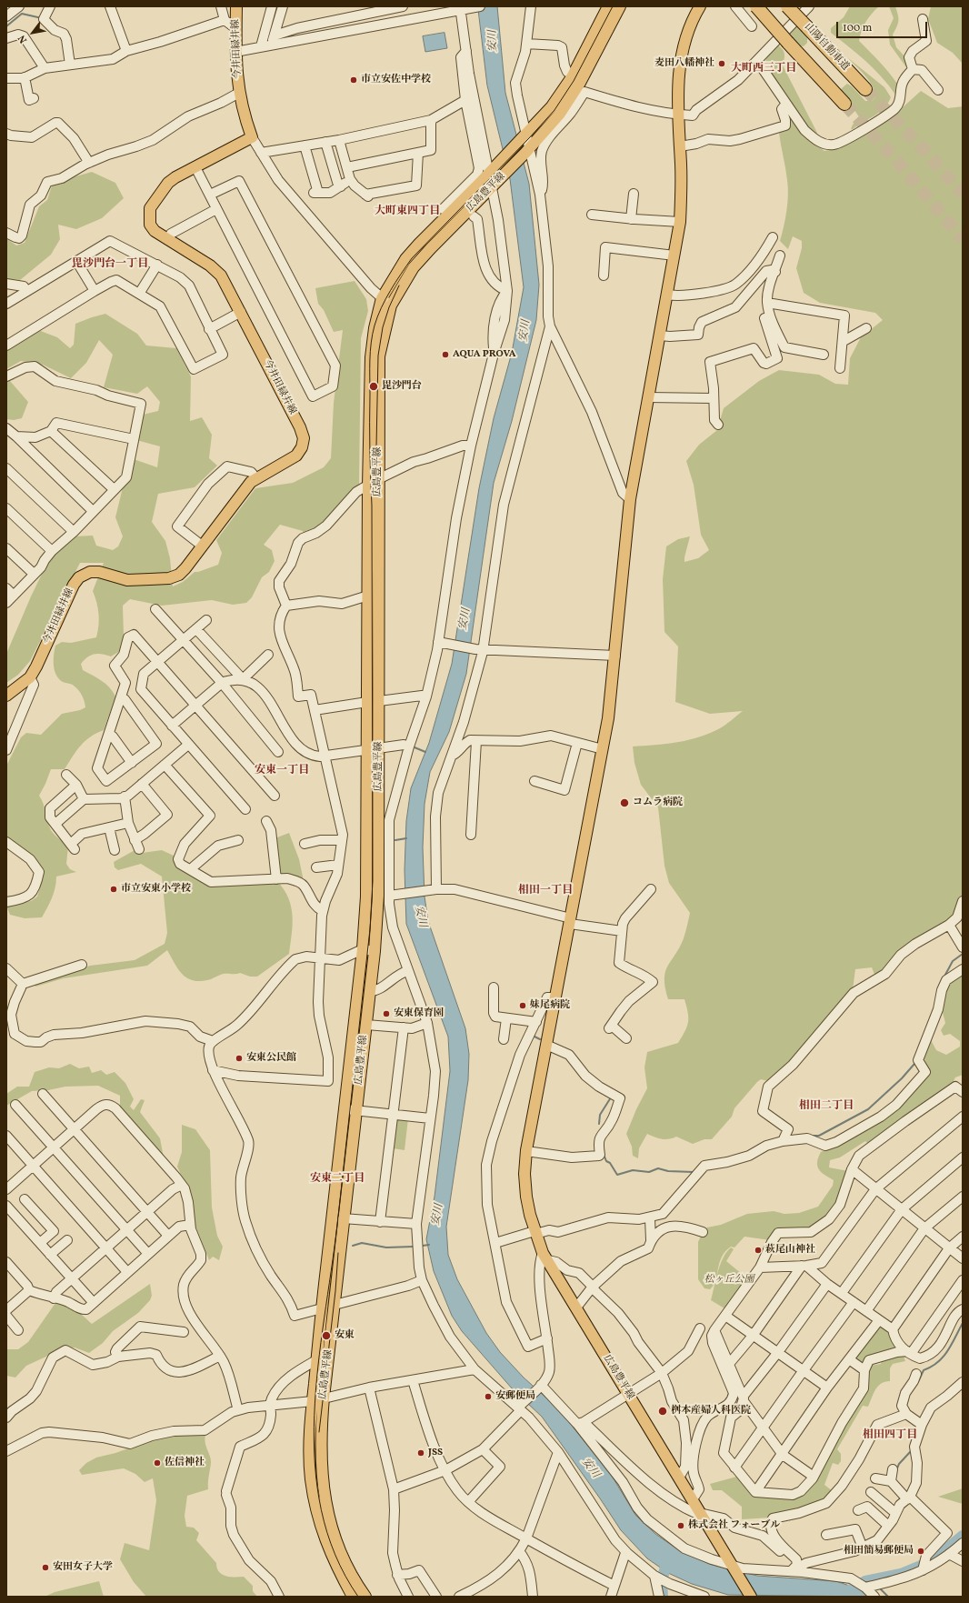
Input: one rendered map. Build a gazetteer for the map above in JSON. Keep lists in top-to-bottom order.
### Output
{
  "streets": {
    "highway": ["山陽自動車道"],
    "main road": ["今井田緑井線", "広島豊平線"]
  },
  "districts": [
    "大町西三丁目",
    "大町東四丁目",
    "毘沙門台一丁目",
    "安東一丁目",
    "相田一丁目",
    "相田二丁目",
    "安東二丁目",
    "相田四丁目"
  ],
  "water": ["安川"],
  "parks": ["松ヶ丘公園"],
  "places": [
    "麦田八幡神社",
    "市立安佐中学校",
    "AQUA PROVA",
    "毘沙門台",
    "コムラ病院",
    "市立安東小学校",
    "妹尾病院",
    "安東保育園",
    "安東公民館",
    "萩尾山神社",
    "安東",
    "安郵便局",
    "桝本産婦人科医院",
    "JSS",
    "佐信神社",
    "株式会社 フォーブル",
    "相田簡易郵便局",
    "安田女子大学"
  ],
  "scale_bar": "100 m",
  "north": "bottom left"
}
